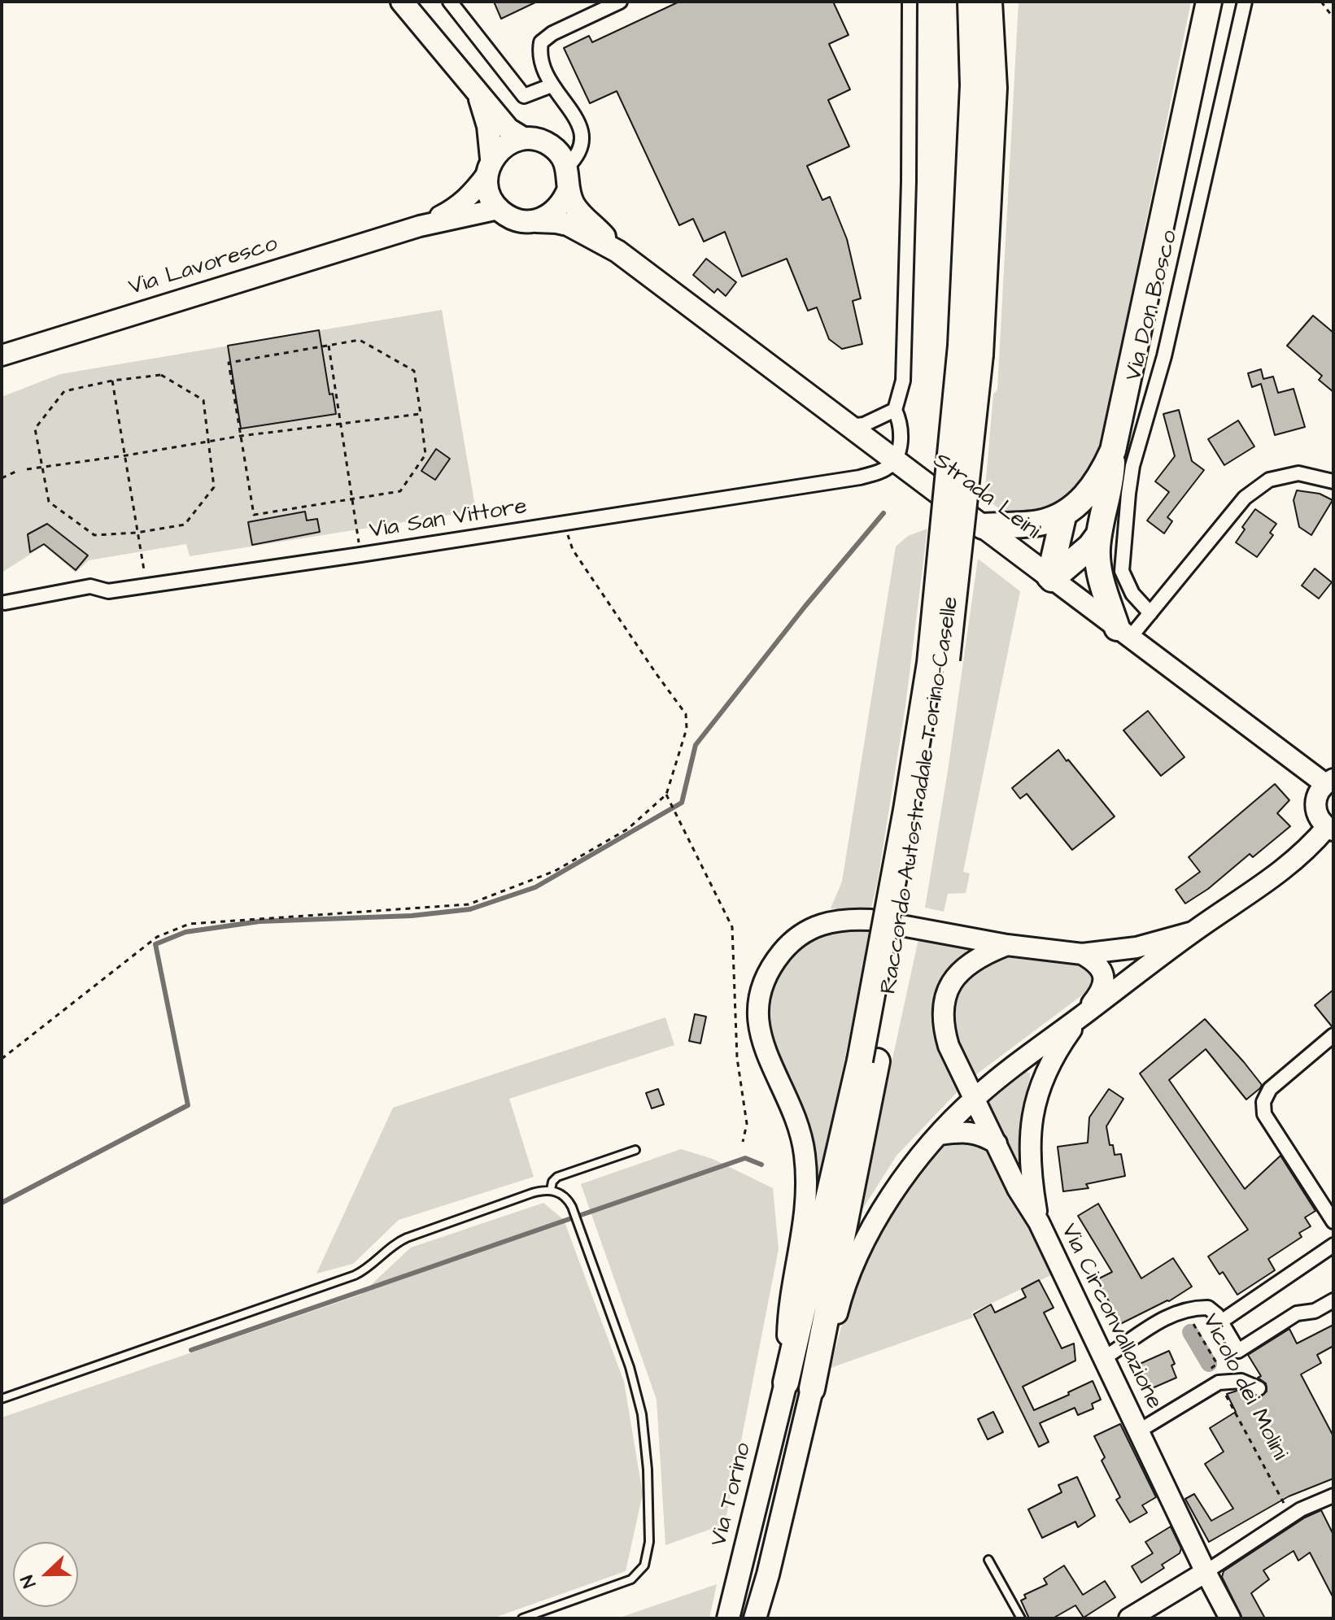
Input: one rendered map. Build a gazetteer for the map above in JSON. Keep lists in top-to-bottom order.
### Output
{
  "streets": {
    "highway": ["Raccordo Autostradale Torino-Caselle"],
    "main road": [
      "Via Lavoresco",
      "Strada Leinì",
      "Via Circonvallazione",
      "Via Torino"
    ],
    "street": ["Via Don Bosco", "Via San Vittore"],
    "path": ["Vicolo dei Molini"]
  },
  "crossings": [
    ["Strada Leinì", "Via San Vittore"],
    ["Raccordo Autostradale Torino-Caselle", "Via Torino"],
    ["Via Circonvallazione", "Vicolo dei Molini"]
  ],
  "north": "left"
}
